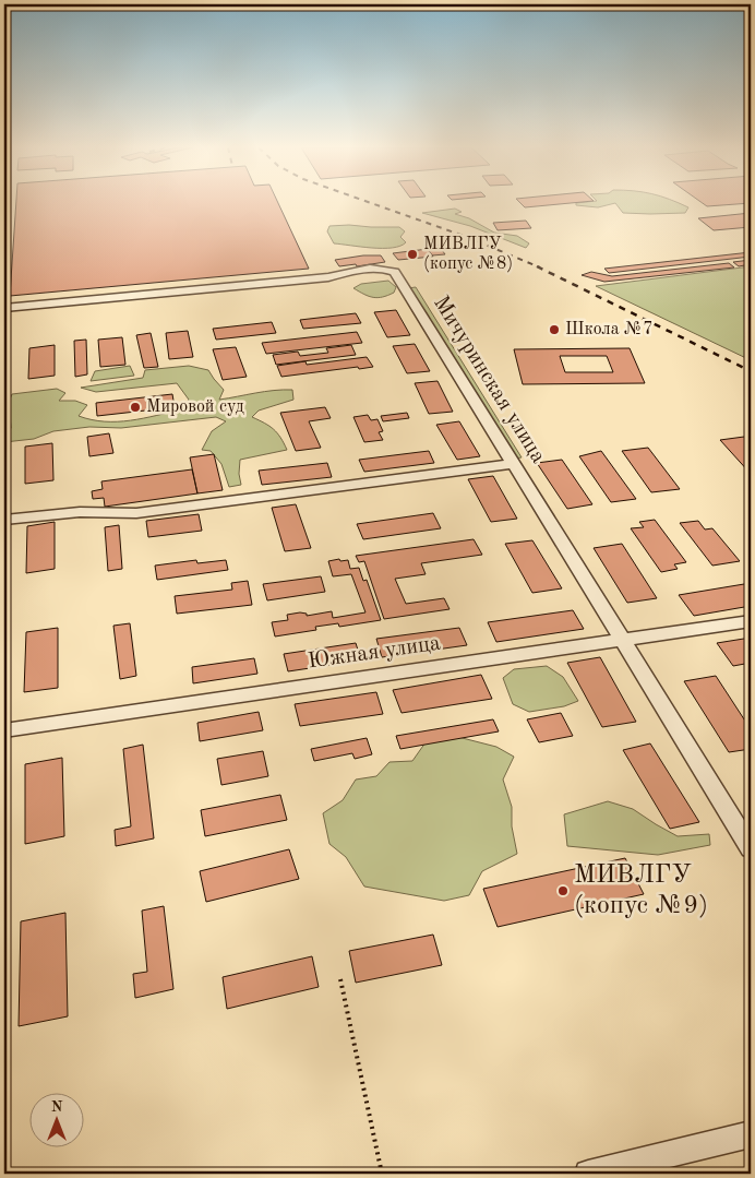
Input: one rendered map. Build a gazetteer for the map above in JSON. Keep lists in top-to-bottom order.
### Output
{
  "streets": {
    "street": ["Мичуринская улица", "Южная улица"]
  },
  "crossings": [
    ["Мичуринская улица", "Южная улица"]
  ],
  "places": [
    "МИВЛГУ (копус №8)",
    "Школа №7",
    "Мировой суд",
    "МИВЛГУ (копус №9)"
  ],
  "north": "top"
}
